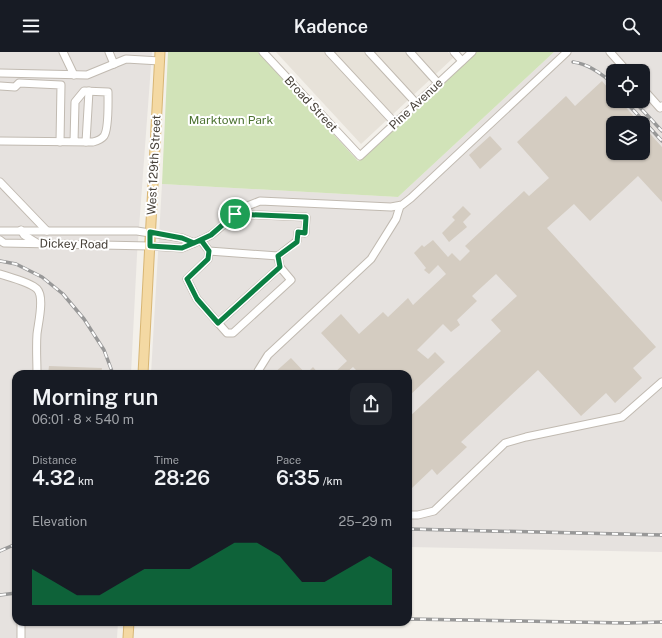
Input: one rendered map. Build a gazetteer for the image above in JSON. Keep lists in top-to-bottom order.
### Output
{
  "streets": {
    "main road": ["West 129th Street"],
    "street": ["Broad Street", "Pine Avenue", "Dickey Road"]
  },
  "crossings": [
    ["Broad Street", "Pine Avenue"],
    ["West 129th Street", "Dickey Road"]
  ],
  "parks": ["Marktown Park"],
  "page": {
    "header": "Kadence",
    "heading": ["Morning run", "06:01 · 8 × 540 m"],
    "stats": [
      ["Distance", "4.32 km"],
      ["Time", "28:26"],
      ["Pace", "6:35 /km"]
    ],
    "chart": ["Elevation", "25–29 m"]
  }
}
